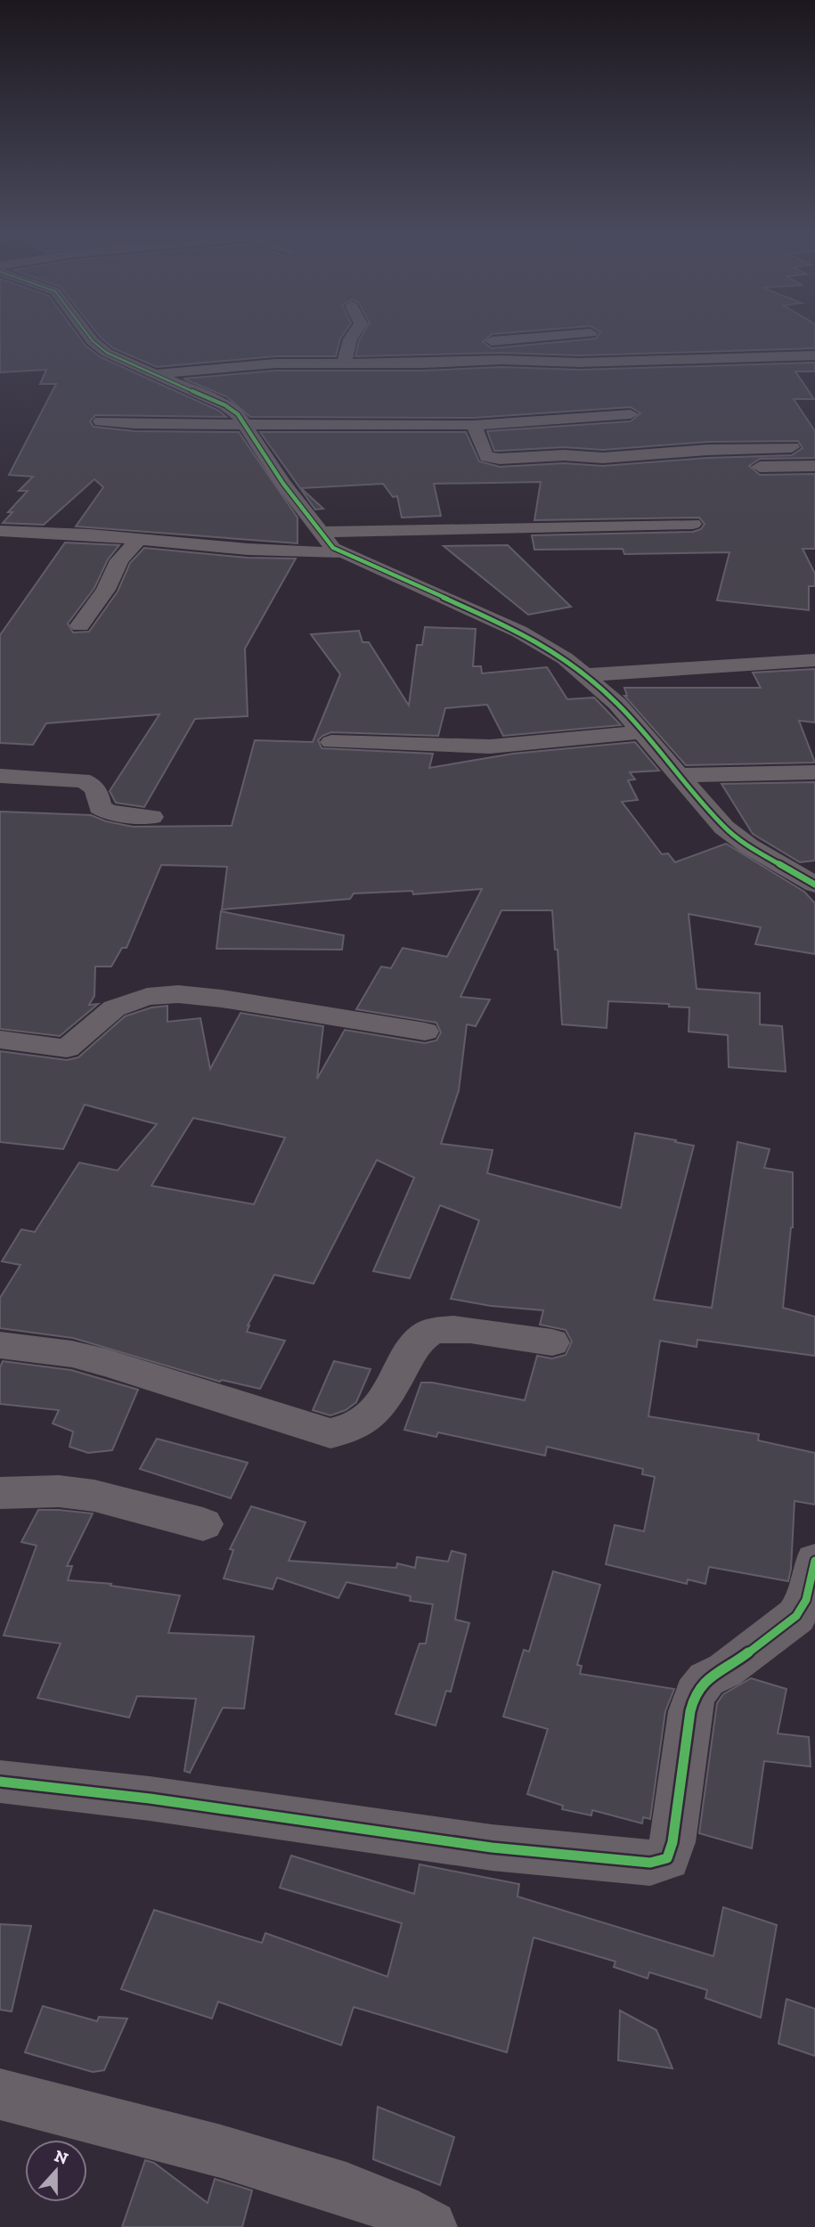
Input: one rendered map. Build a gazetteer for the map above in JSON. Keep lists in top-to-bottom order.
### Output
{
  "north": "top"
}
